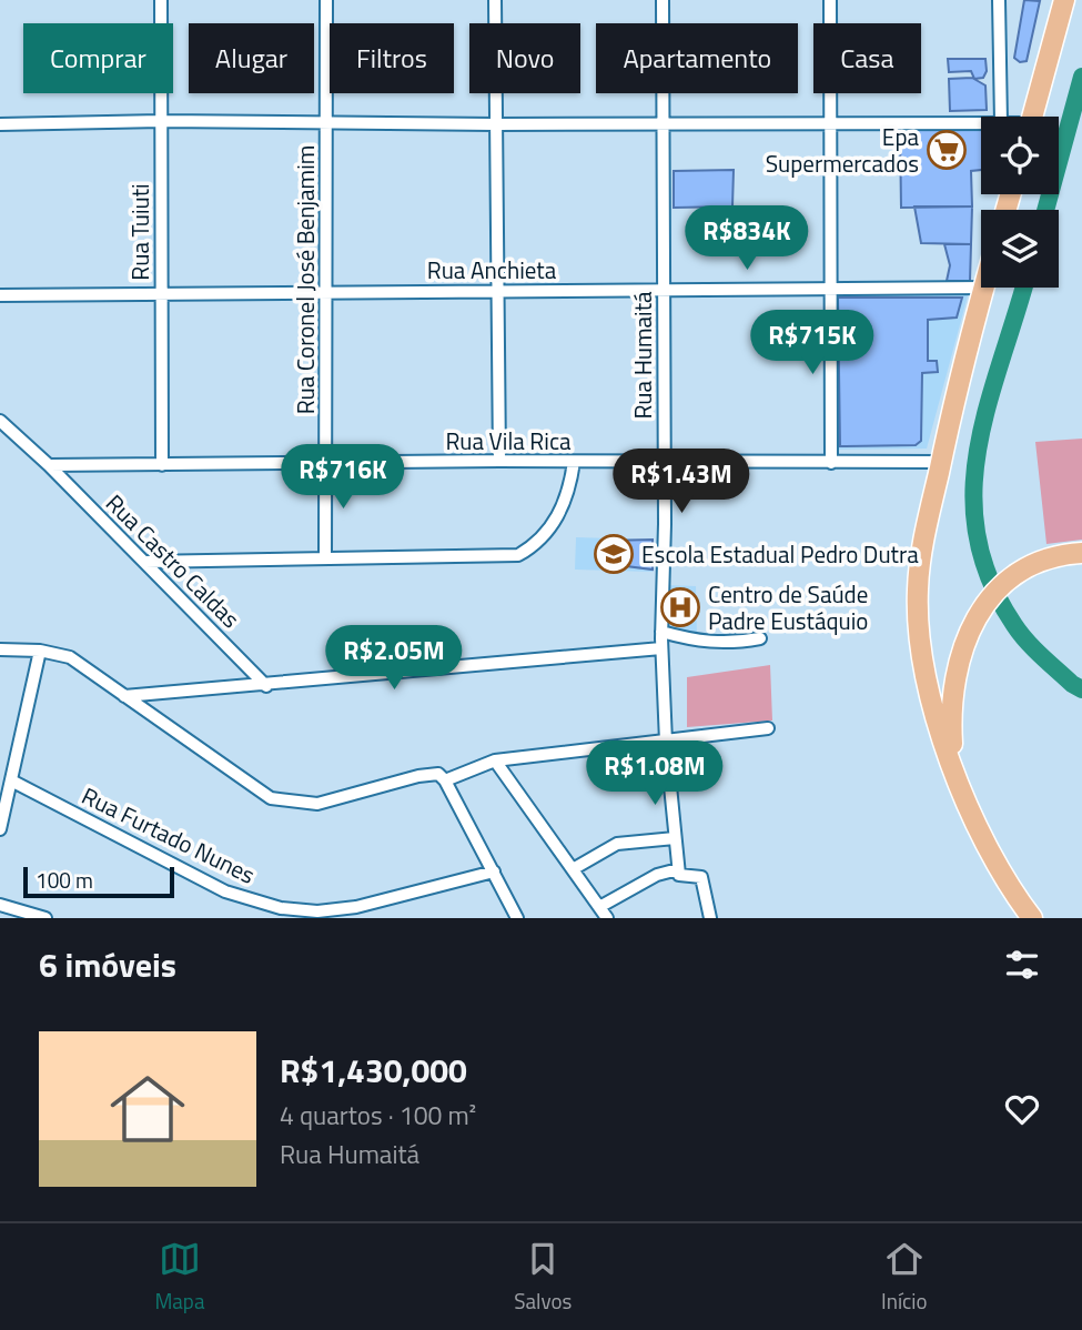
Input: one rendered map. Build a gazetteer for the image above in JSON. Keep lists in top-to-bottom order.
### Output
{
  "streets": {
    "street": [
      "Rua Tuiuti",
      "Rua Anchieta",
      "Rua Coronel José Benjamim",
      "Rua Humaitá",
      "Rua Vila Rica",
      "Rua Castro Caldas",
      "Rua Furtado Nunes"
    ]
  },
  "crossings": [
    ["Rua Tuiuti", "Rua Anchieta"],
    ["Rua Tuiuti", "Rua Vila Rica"],
    ["Rua Anchieta", "Rua Coronel José Benjamim"],
    ["Rua Anchieta", "Rua Humaitá"],
    ["Rua Coronel José Benjamim", "Rua Vila Rica"],
    ["Rua Humaitá", "Rua Vila Rica"],
    ["Rua Vila Rica", "Rua Castro Caldas"]
  ],
  "places": {
    "supermarket": ["Epa Supermercados"],
    "school or university": ["Escola Estadual Pedro Dutra"],
    "hospital": ["Centro de Saúde Padre Eustáquio"]
  },
  "scale_bar": "100 m",
  "page": {
    "chip": [
      "Comprar",
      "Alugar",
      "Filtros",
      "Novo",
      "Apartamento",
      "Casa"
    ],
    "price": [
      "R$834K",
      "R$715K",
      "R$716K",
      "R$1.43M",
      "R$2.05M",
      "R$1.08M"
    ],
    "scale": "100 m",
    "heading": "6 imóveis",
    "list": [
      {
        "name": "R$1,430,000",
        "note": "4 quartos · 100 m² · Rua Humaitá"
      }
    ],
    "tabs": ["Mapa", "Salvos", "Início"]
  }
}
